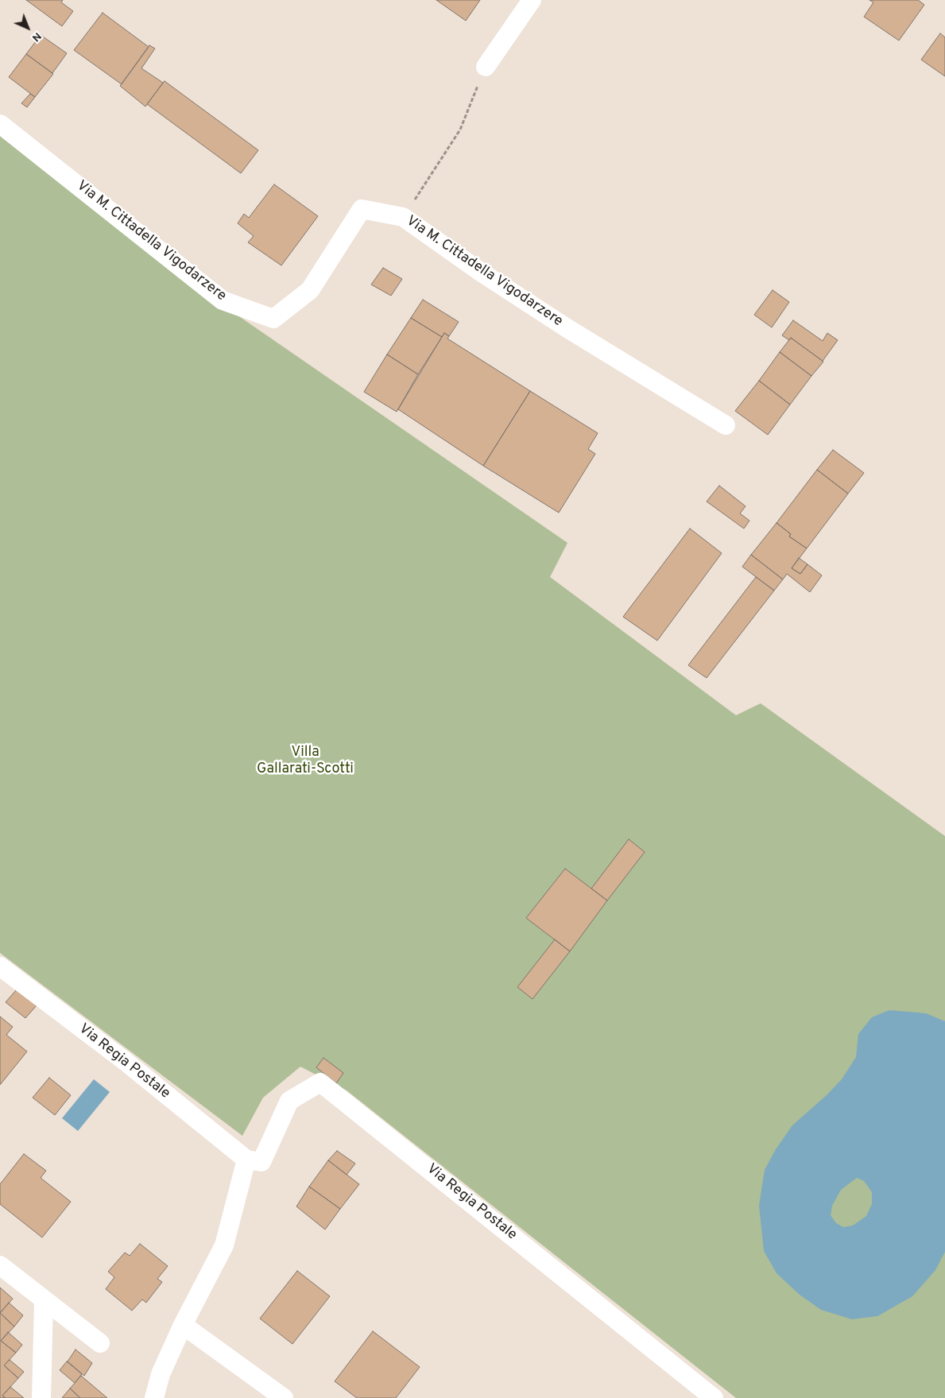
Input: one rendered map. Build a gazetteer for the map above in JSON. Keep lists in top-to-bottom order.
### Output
{
  "streets": {
    "street": ["Via M. Cittadella Vigodarzere", "Via Regia Postale"]
  },
  "parks": ["Villa Gallarati-Scotti"],
  "north": "bottom right"
}
